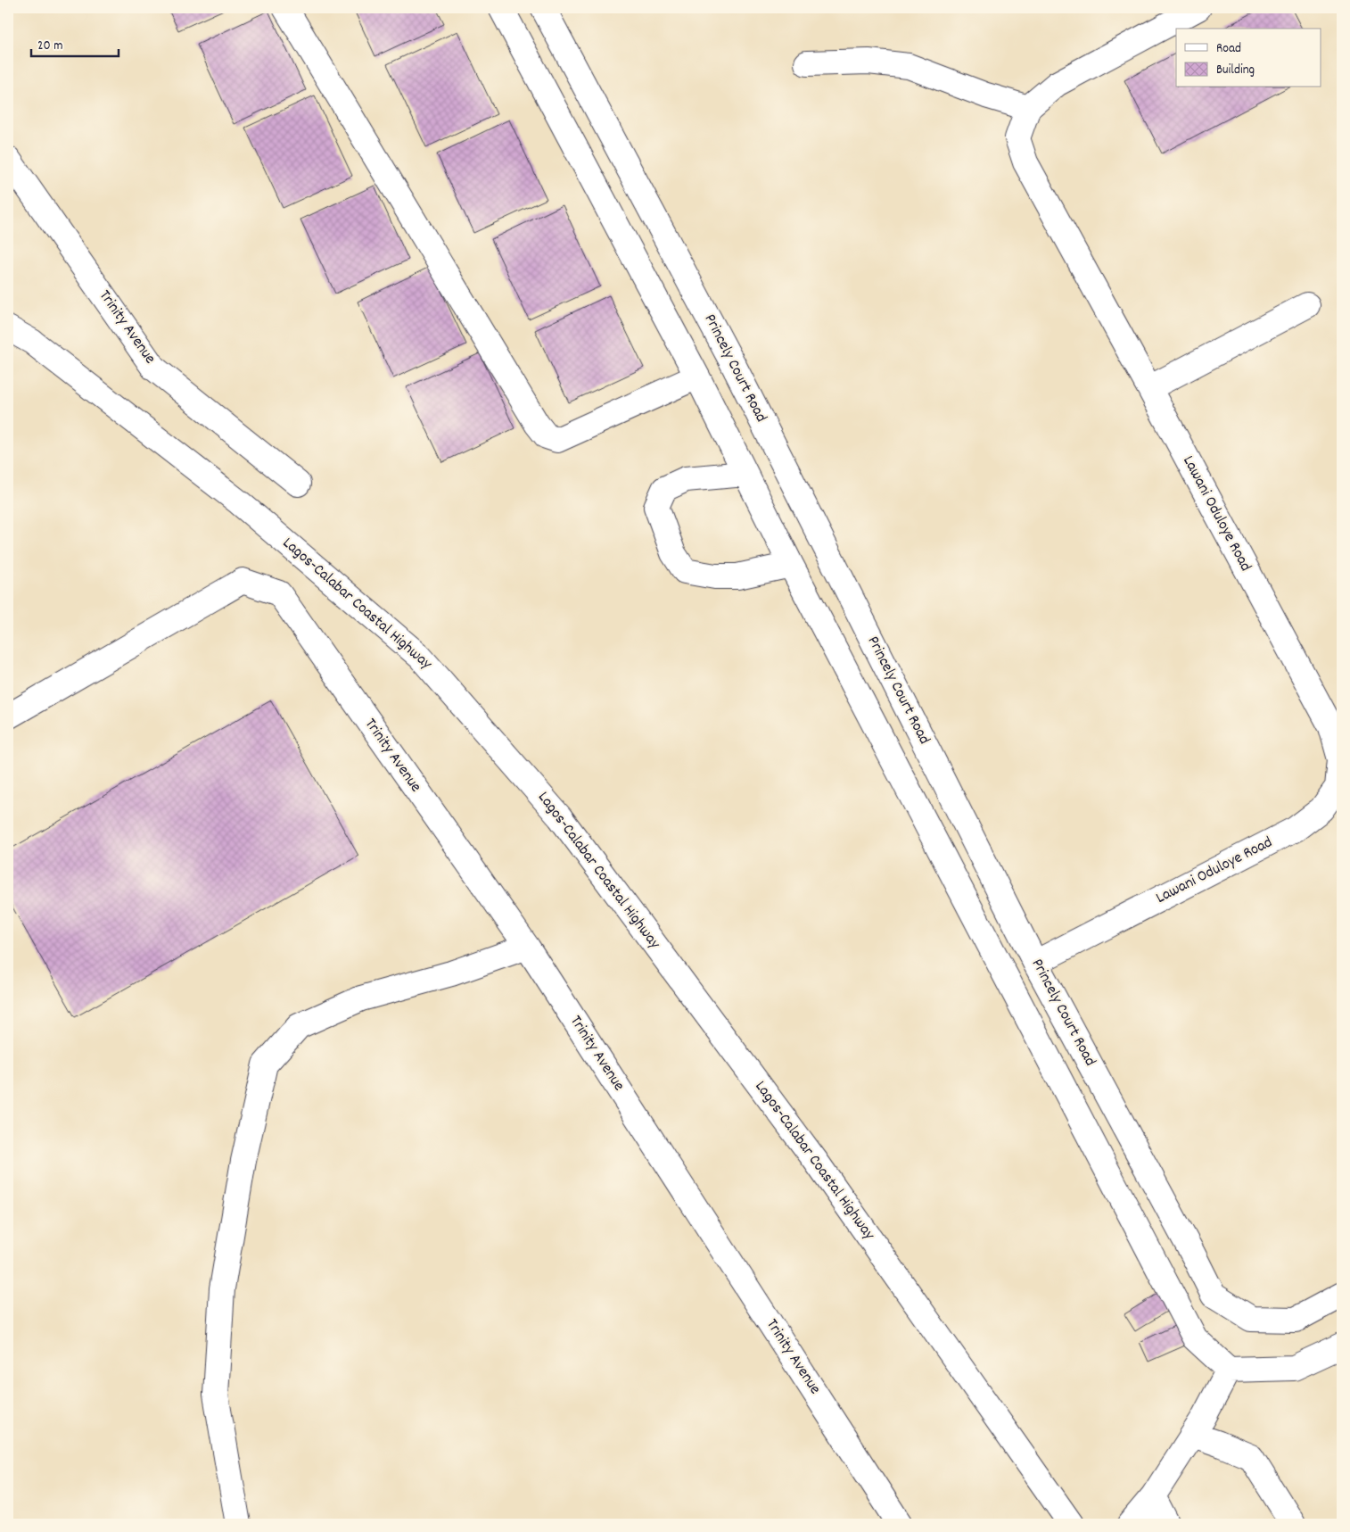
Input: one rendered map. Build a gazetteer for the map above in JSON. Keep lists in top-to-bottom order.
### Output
{
  "streets": {
    "main road": [
      "Trinity Avenue",
      "Princely Court Road",
      "Lawani Oduloye Road",
      "Lagos-Calabar Coastal Highway"
    ]
  },
  "crossings": [
    ["Princely Court Road", "Lawani Oduloye Road"]
  ],
  "legend": ["Road", "Building"],
  "scale_bar": "20 m"
}
